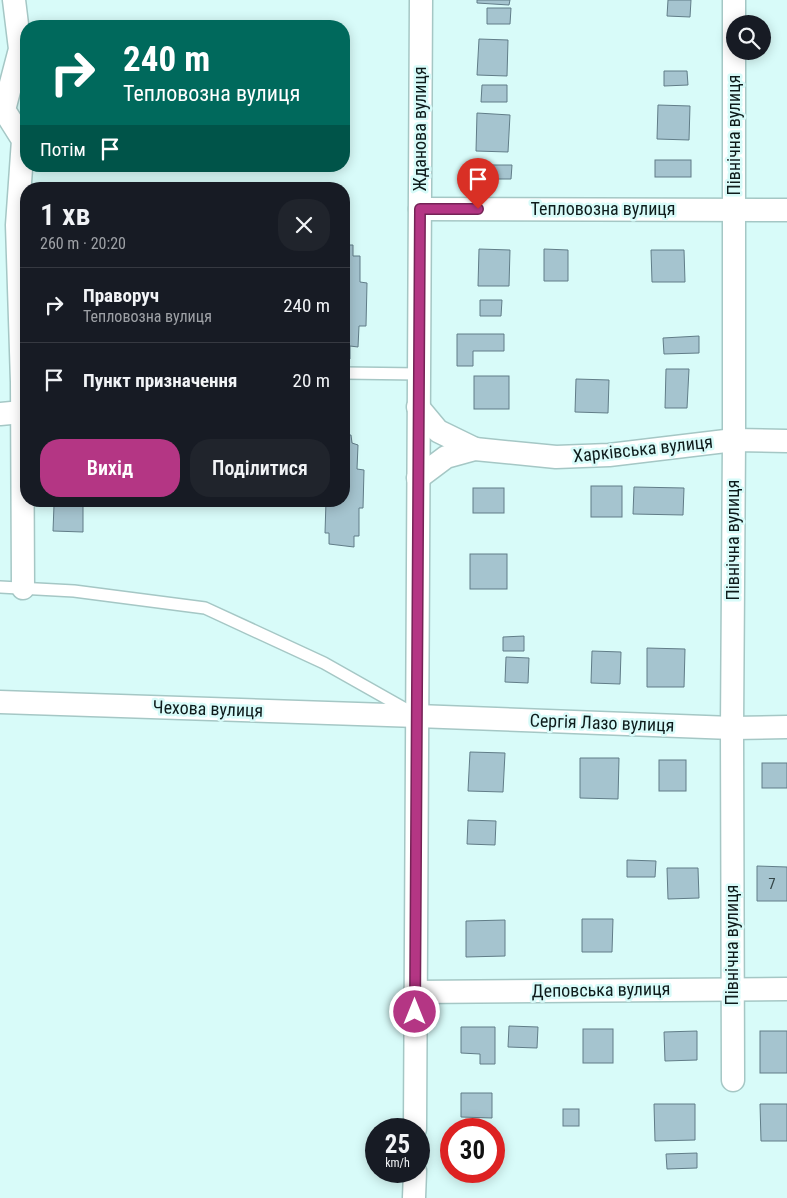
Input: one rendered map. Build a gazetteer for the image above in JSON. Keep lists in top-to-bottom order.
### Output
{
  "streets": {
    "street": [
      "Жданова вулиця",
      "Північна вулиця",
      "Тепловозна вулиця",
      "Харківська вулиця",
      "Чехова вулиця",
      "Сергія Лазо вулиця",
      "Деповська вулиця"
    ]
  },
  "crossings": [
    ["Жданова вулиця", "Тепловозна вулиця"],
    ["Жданова вулиця", "Харківська вулиця"],
    ["Жданова вулиця", "Чехова вулиця"],
    ["Жданова вулиця", "Сергія Лазо вулиця"],
    ["Жданова вулиця", "Деповська вулиця"],
    ["Північна вулиця", "Тепловозна вулиця"],
    ["Північна вулиця", "Харківська вулиця"],
    ["Північна вулиця", "Сергія Лазо вулиця"],
    ["Північна вулиця", "Деповська вулиця"],
    ["Чехова вулиця", "Сергія Лазо вулиця"]
  ],
  "house_numbers": ["7"],
  "page": {
    "turn": ["240 m", "Тепловозна вулиця"],
    "then": "Потім",
    "heading": ["1 хв", "260 m · 20:20"],
    "list": [
      {
        "name": "Праворуч",
        "note": "Тепловозна вулиця",
        "value": "240 m"
      },
      {
        "name": "Пункт призначення",
        "value": "20 m"
      }
    ],
    "buttons": ["Вихід", "Поділитися"],
    "speed": "25 km/h",
    "limit": "30"
  }
}
